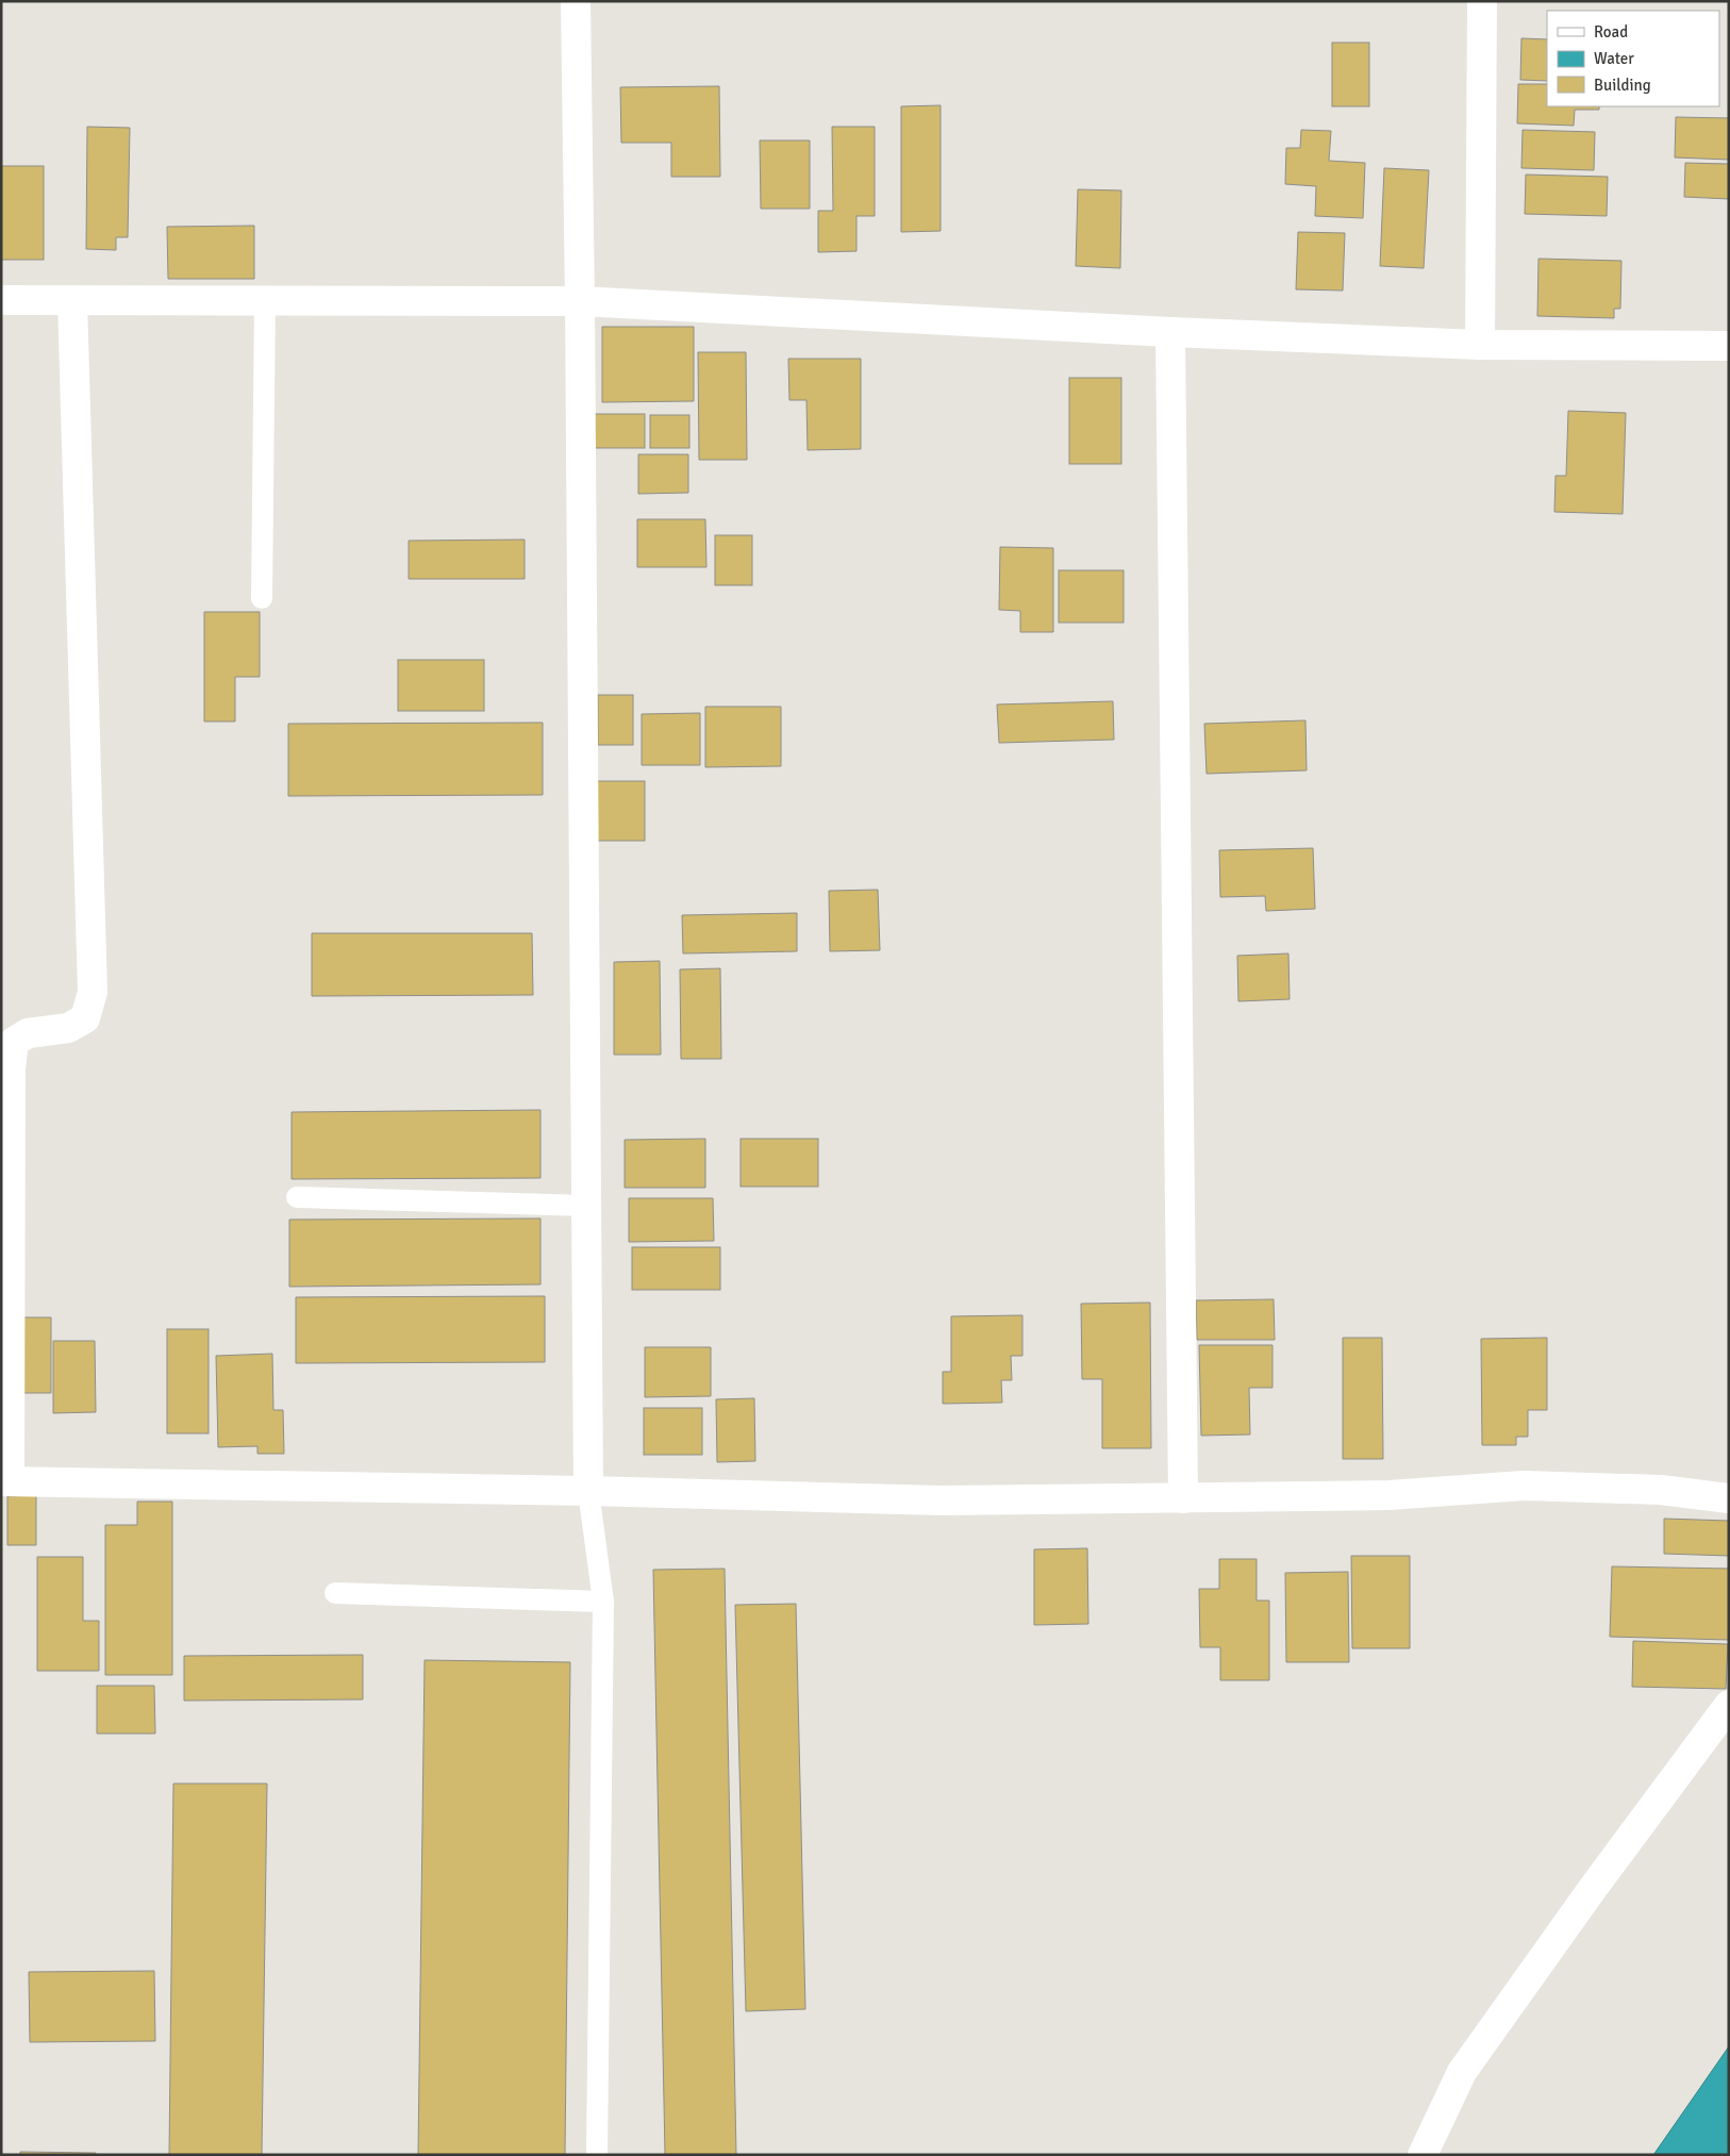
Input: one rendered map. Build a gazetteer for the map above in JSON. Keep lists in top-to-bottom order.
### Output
{
  "legend": ["Road", "Water", "Building"]
}
